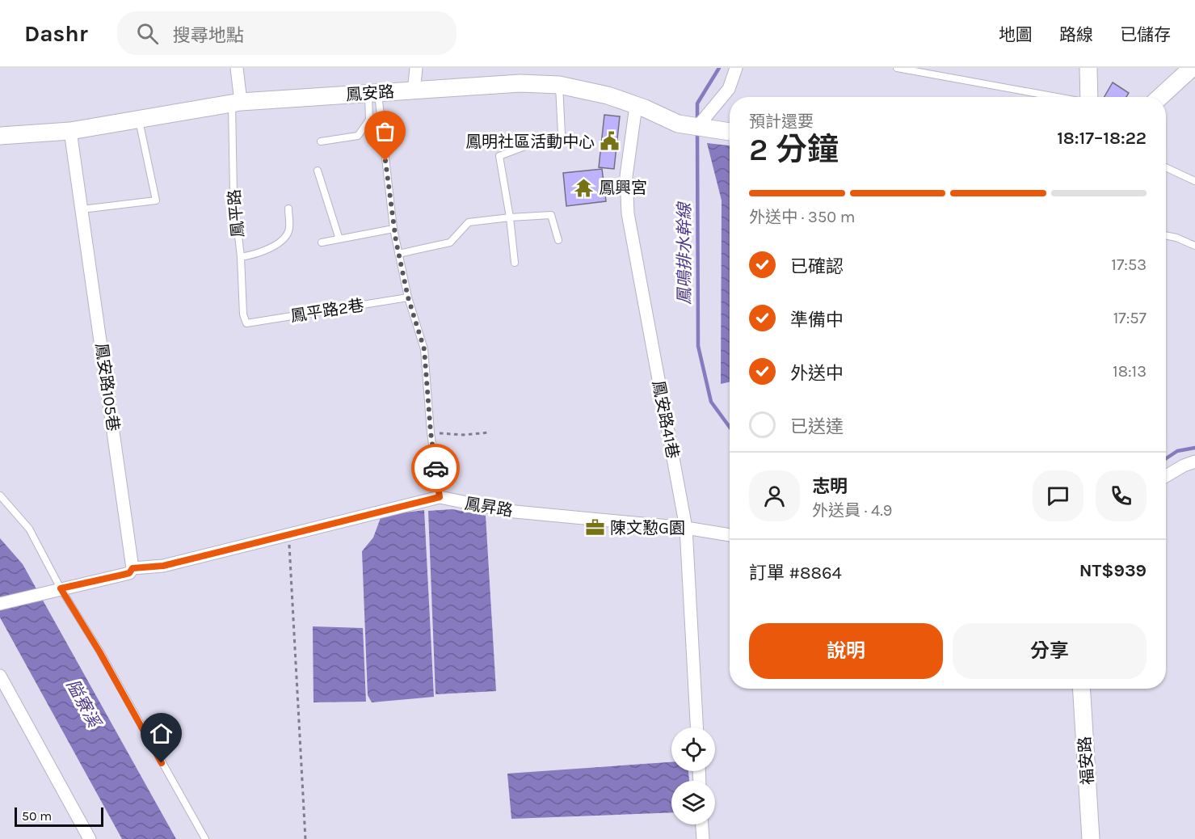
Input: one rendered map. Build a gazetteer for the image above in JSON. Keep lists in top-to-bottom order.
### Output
{
  "streets": {
    "street": [
      "鳳安路",
      "鳳平路",
      "鳳安路105巷",
      "鳳安路41巷",
      "鳳昇路",
      "福安路"
    ],
    "lane": ["鳳平路2巷"]
  },
  "crossings": [
    ["鳳安路", "鳳平路"],
    ["鳳安路", "鳳安路105巷"],
    ["鳳安路", "鳳安路41巷"],
    ["鳳平路", "鳳平路2巷"],
    ["鳳安路105巷", "鳳昇路"],
    ["鳳安路41巷", "鳳昇路"]
  ],
  "water": ["鳳鳴排水幹線", "隘寮溪"],
  "places": {
    "public building": ["鳳明社區活動中心"],
    "temple": ["鳳興宮"],
    "office": ["陳文懃G園"]
  },
  "scale_bar": "50 m",
  "page": {
    "header": "Dashr",
    "search": "搜尋地點",
    "nav": ["地圖", "路線", "已儲存"],
    "heading": ["2 分鐘", "預計還要", "18:17–18:22"],
    "panel": [
      "志明",
      "外送員 · 4.9",
      "訂單 #8864",
      "NT$939"
    ],
    "bar": "外送中 · 350 m",
    "list": [
      ["已確認", "17:53"],
      ["準備中", "17:57"],
      ["外送中", "18:13"],
      "已送達"
    ],
    "buttons": ["說明", "分享"],
    "scale": "50 m"
  }
}
